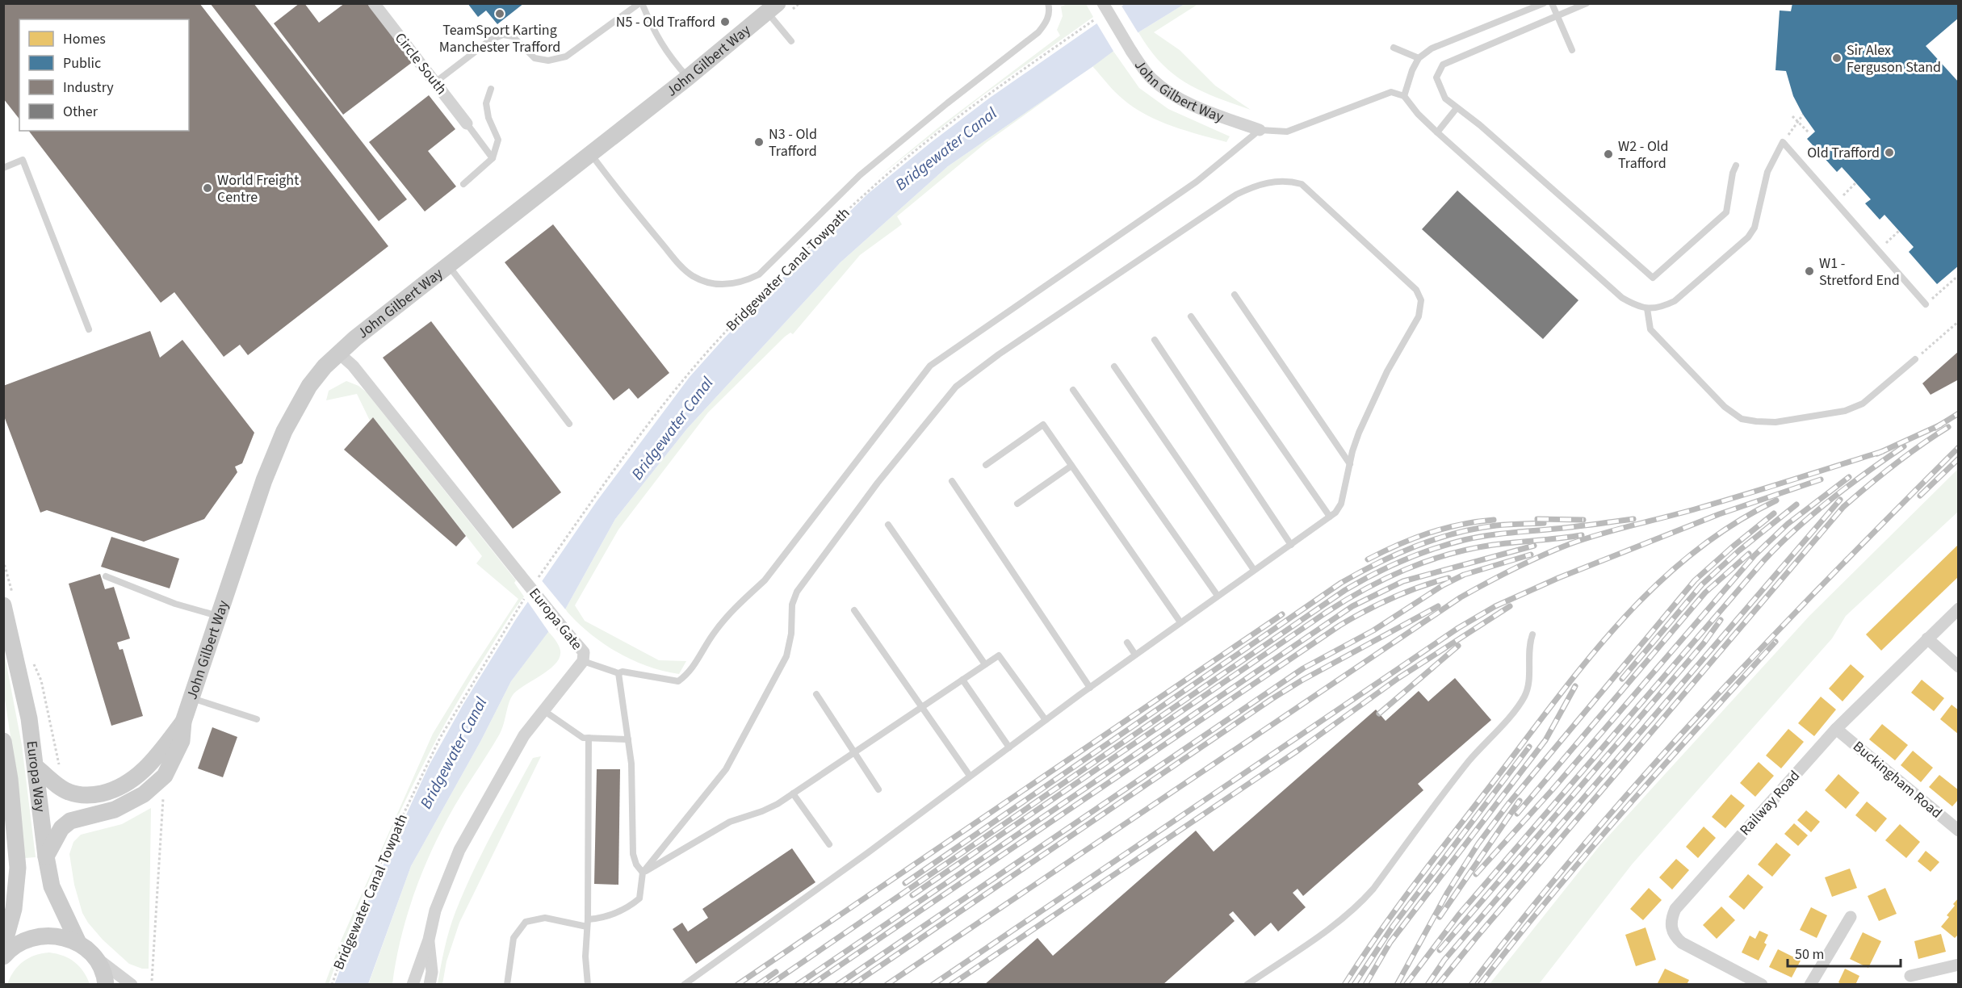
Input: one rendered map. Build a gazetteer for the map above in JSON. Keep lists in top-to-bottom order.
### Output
{
  "streets": {
    "street": [
      "John Gilbert Way",
      "Circle South",
      "Europa Gate",
      "Europa Way",
      "Buckingham Road",
      "Railway Road"
    ],
    "path": ["Bridgewater Canal Towpath"]
  },
  "crossings": [
    ["John Gilbert Way", "Europa Gate"],
    ["John Gilbert Way", "Europa Way"],
    ["Buckingham Road", "Railway Road"]
  ],
  "water": ["Bridgewater Canal"],
  "places": [
    "TeamSport Karting Manchester Trafford",
    "N5 - Old Trafford",
    "Sir Alex Ferguson Stand",
    "N3 - Old Trafford",
    "Old Trafford",
    "W2 - Old Trafford",
    "World Freight Centre",
    "W1 - Stretford End"
  ],
  "legend": [
    "Homes",
    "Public",
    "Industry",
    "Other"
  ],
  "scale_bar": "50 m"
}
